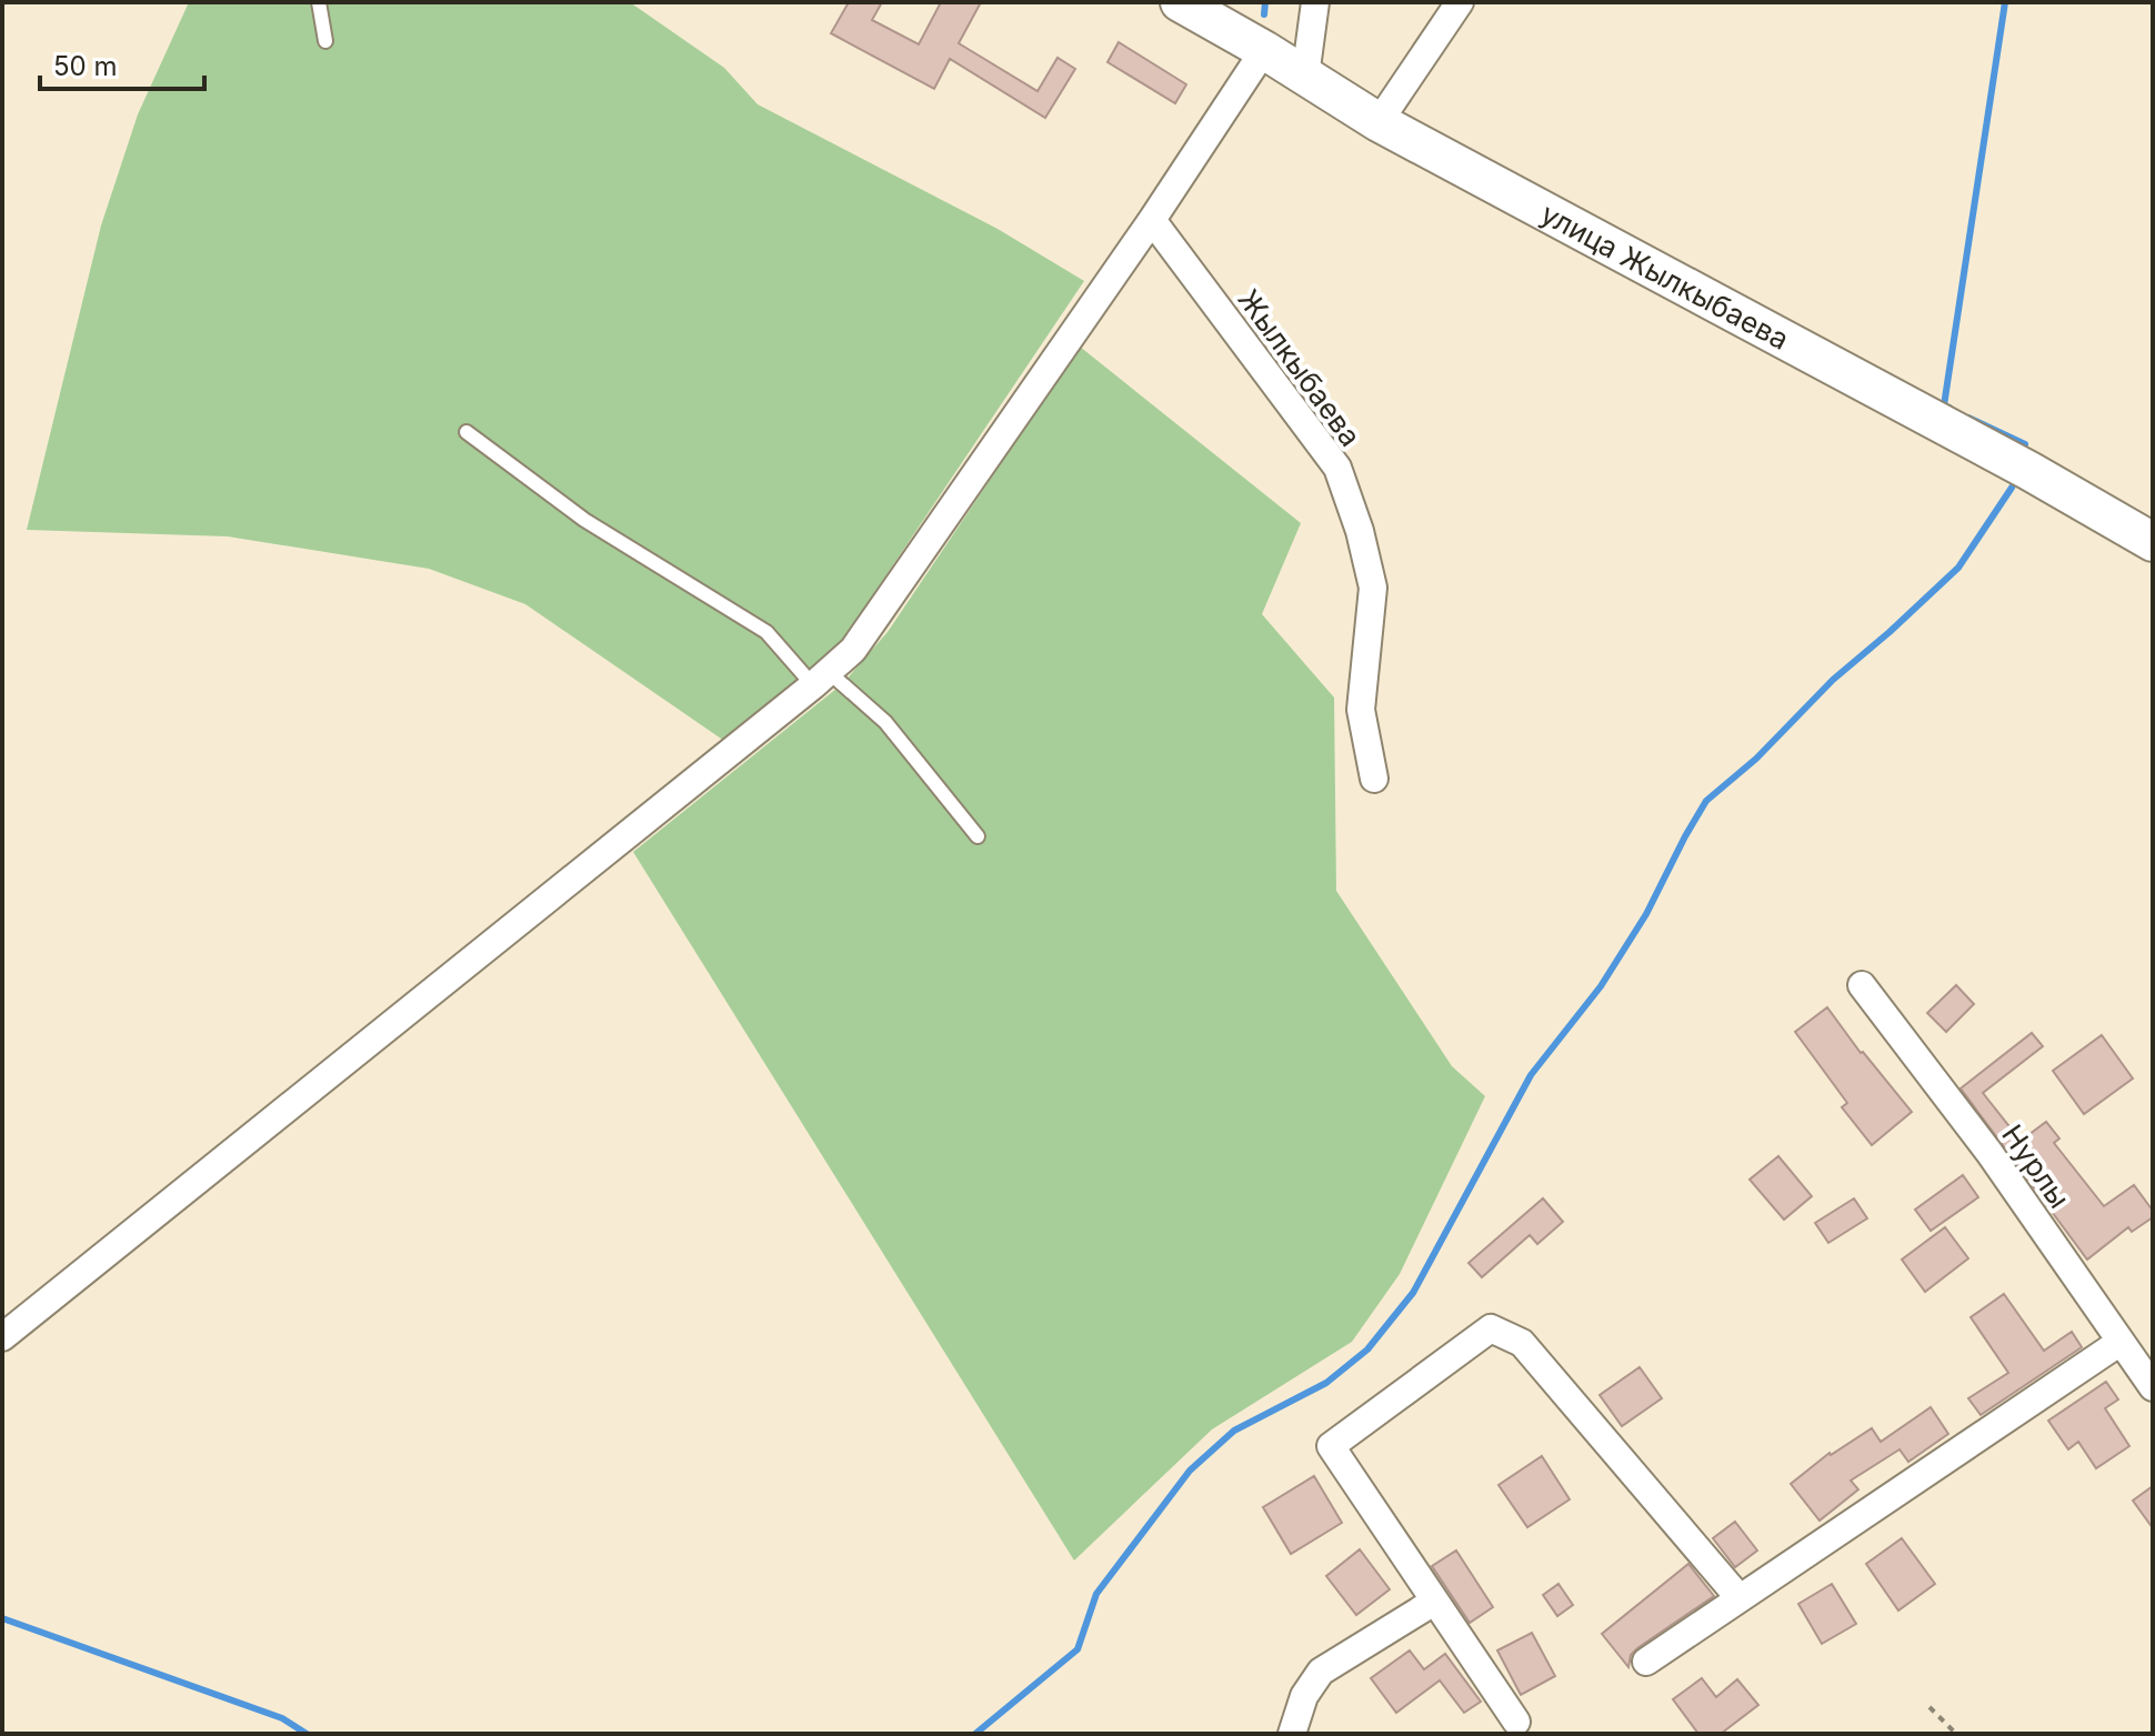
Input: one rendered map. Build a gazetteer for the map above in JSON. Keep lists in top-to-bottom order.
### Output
{
  "streets": {
    "main road": ["улица Жылкыбаева"],
    "street": ["Жылкыбаева", "Нурлы"]
  },
  "scale_bar": "50 m"
}
